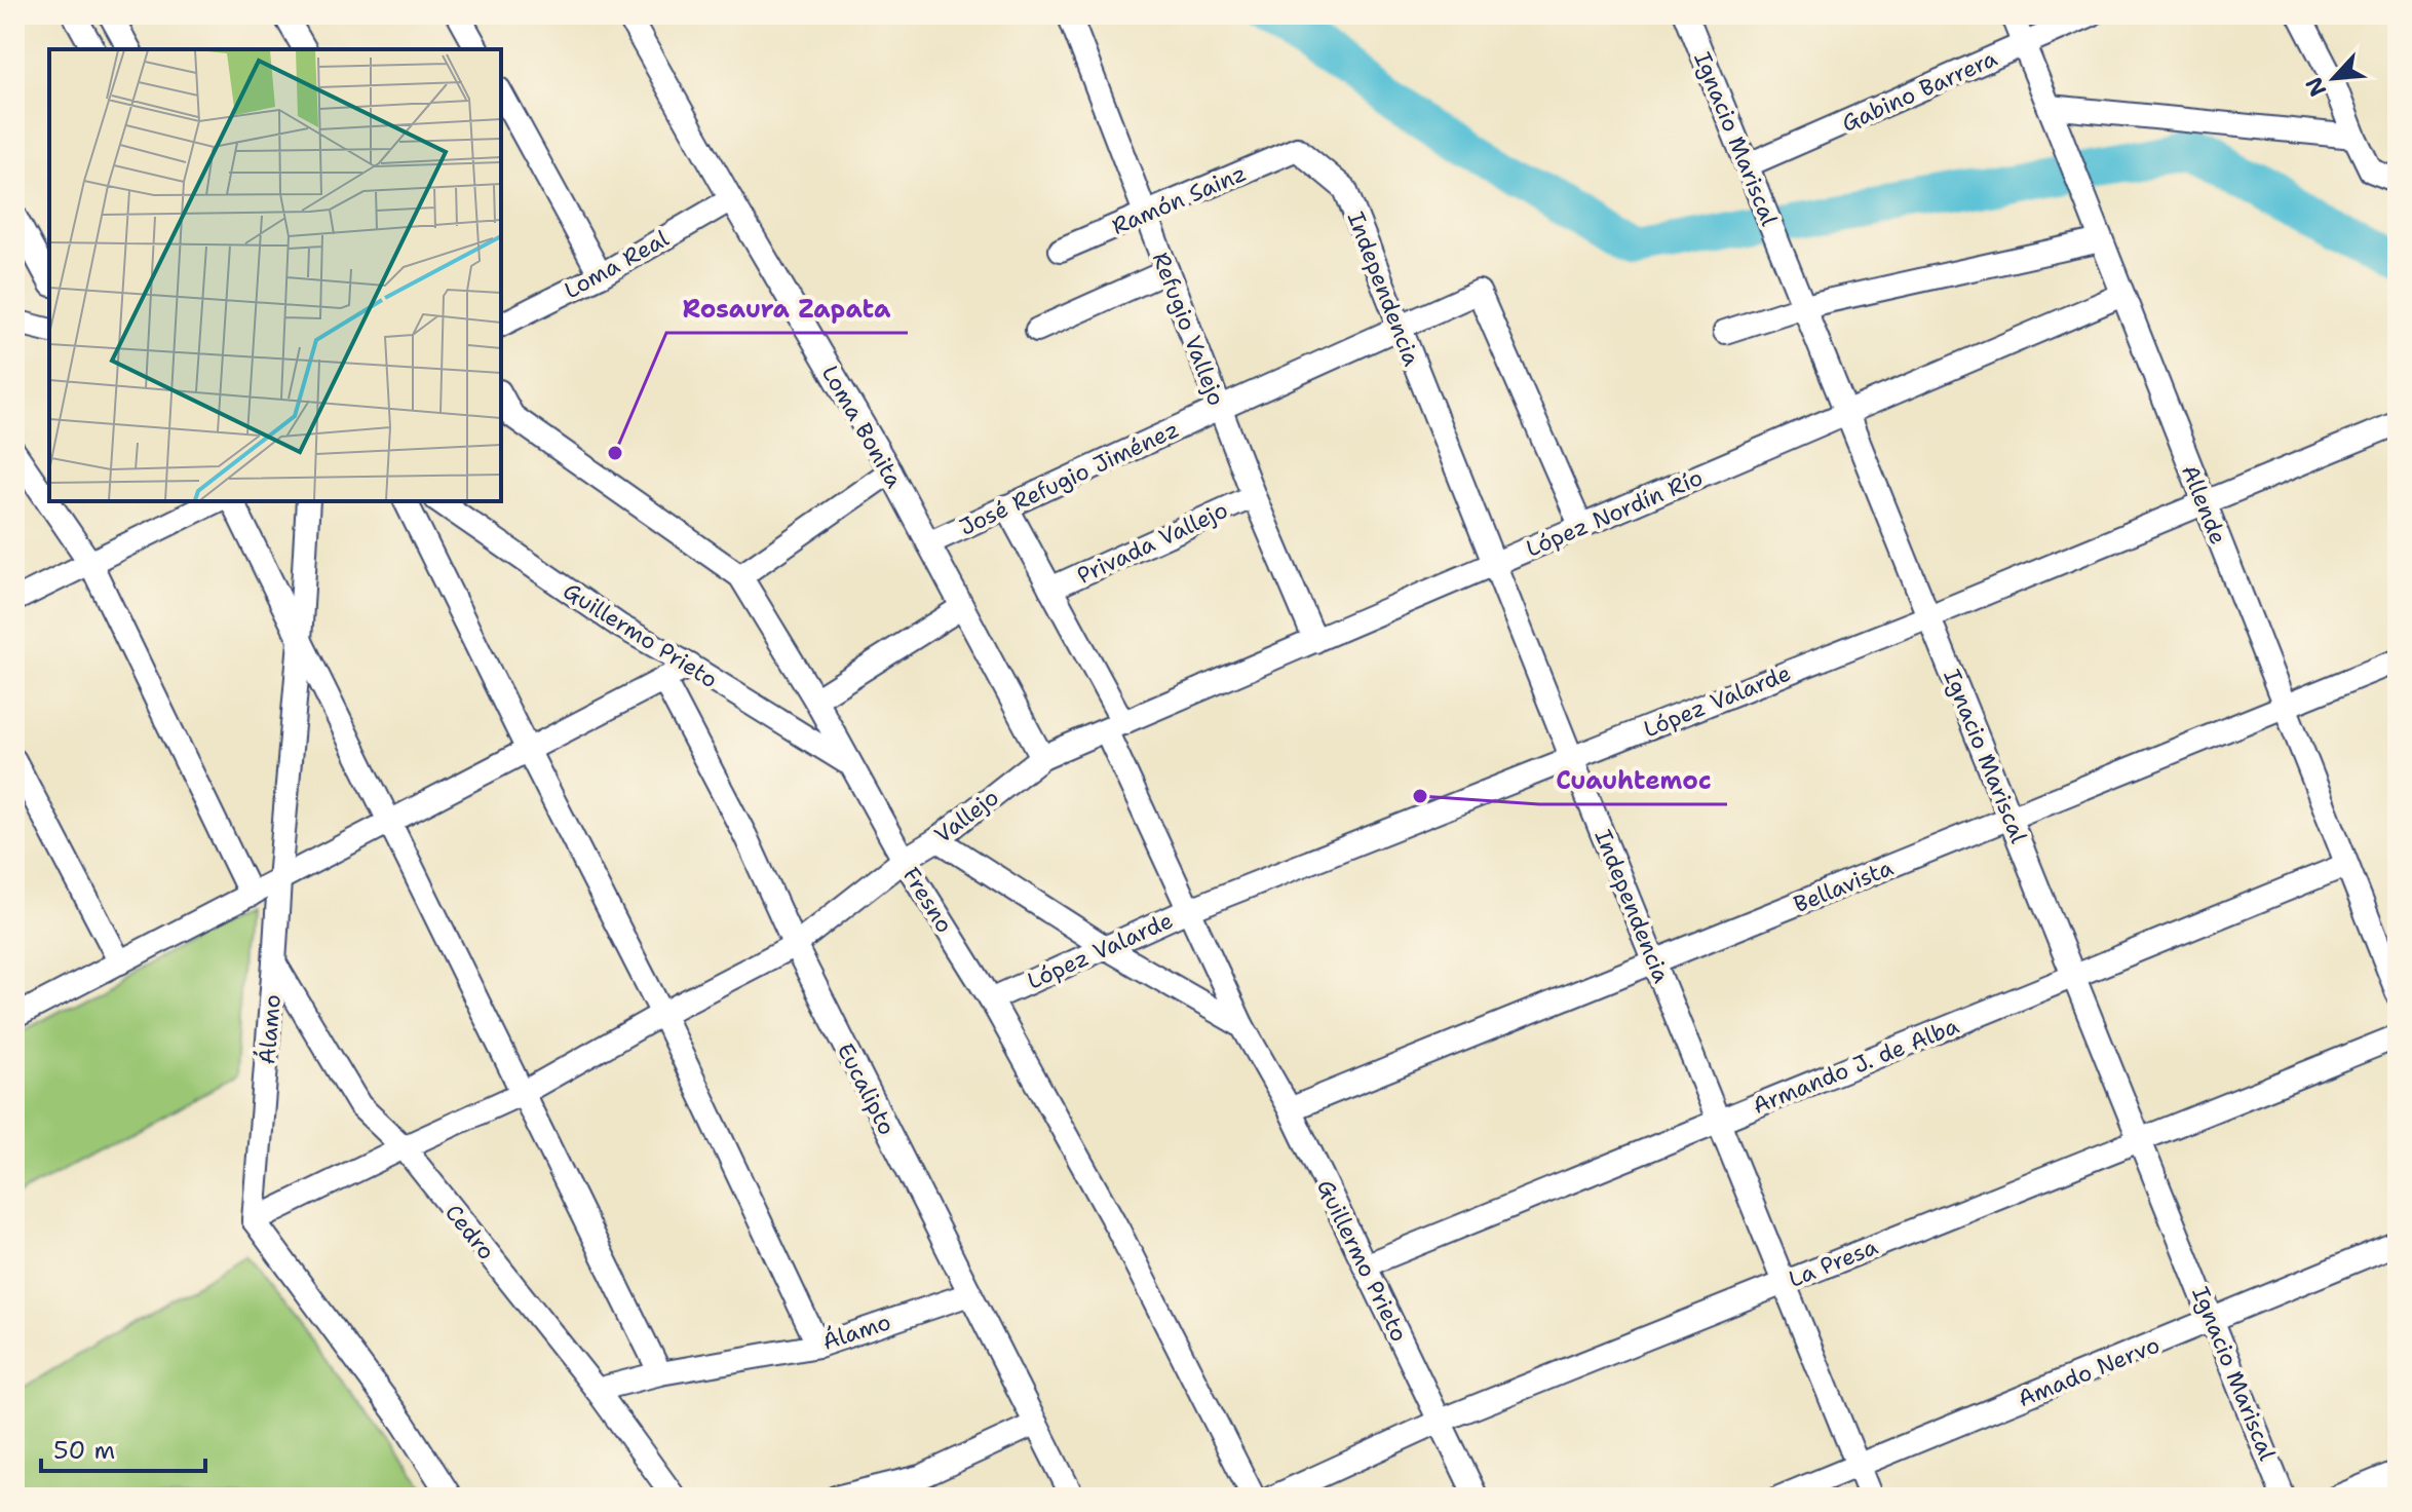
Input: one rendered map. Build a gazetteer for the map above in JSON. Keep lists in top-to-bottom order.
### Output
{
  "streets": {
    "street": [
      "Gabino Barrera",
      "Ignacio Mariscal",
      "Ramón Sainz",
      "Loma Real",
      "Independencia",
      "Refugio Vallejo",
      "Loma Bonita",
      "José Refugio Jiménez",
      "Allende",
      "López Nordín Río",
      "Privada Vallejo",
      "Guillermo Prieto",
      "López Valarde",
      "Vallejo",
      "Bellavista",
      "Fresno",
      "Álamo",
      "Armando J. de Alba",
      "Eucalipto",
      "Cedro",
      "La Presa",
      "Amado Nervo"
    ]
  },
  "crossings": [
    ["Gabino Barrera", "Ignacio Mariscal"],
    ["Gabino Barrera", "Allende"],
    ["Ignacio Mariscal", "López Nordín Río"],
    ["Ignacio Mariscal", "López Valarde"],
    ["Ignacio Mariscal", "Bellavista"],
    ["Ignacio Mariscal", "Armando J. de Alba"],
    ["Ignacio Mariscal", "La Presa"],
    ["Ignacio Mariscal", "Amado Nervo"],
    ["Ramón Sainz", "Independencia"],
    ["Ramón Sainz", "Refugio Vallejo"],
    ["Loma Real", "Loma Bonita"],
    ["Independencia", "José Refugio Jiménez"],
    ["Independencia", "López Nordín Río"],
    ["Independencia", "López Valarde"],
    ["Independencia", "Bellavista"],
    ["Independencia", "Armando J. de Alba"],
    ["Independencia", "La Presa"],
    ["Independencia", "Amado Nervo"],
    ["Refugio Vallejo", "José Refugio Jiménez"],
    ["Refugio Vallejo", "López Nordín Río"],
    ["Refugio Vallejo", "Privada Vallejo"],
    ["Loma Bonita", "José Refugio Jiménez"],
    ["Loma Bonita", "Vallejo"],
    ["José Refugio Jiménez", "López Nordín Río"],
    ["José Refugio Jiménez", "Guillermo Prieto"],
    ["Allende", "López Nordín Río"],
    ["Allende", "López Valarde"],
    ["Allende", "Bellavista"],
    ["Allende", "Armando J. de Alba"],
    ["López Nordín Río", "Guillermo Prieto"],
    ["López Nordín Río", "Vallejo"],
    ["Privada Vallejo", "Guillermo Prieto"],
    ["Guillermo Prieto", "López Valarde"],
    ["Guillermo Prieto", "Vallejo"],
    ["Guillermo Prieto", "Bellavista"],
    ["Guillermo Prieto", "Fresno"],
    ["Guillermo Prieto", "Armando J. de Alba"],
    ["Guillermo Prieto", "La Presa"],
    ["López Valarde", "Fresno"],
    ["Vallejo", "Fresno"],
    ["Vallejo", "Álamo"],
    ["Vallejo", "Eucalipto"],
    ["Vallejo", "Cedro"],
    ["Álamo", "Eucalipto"],
    ["Álamo", "Cedro"]
  ],
  "places": ["Rosaura Zapata", "Cuauhtemoc"],
  "scale_bar": "50 m",
  "north": "bottom left"
}
